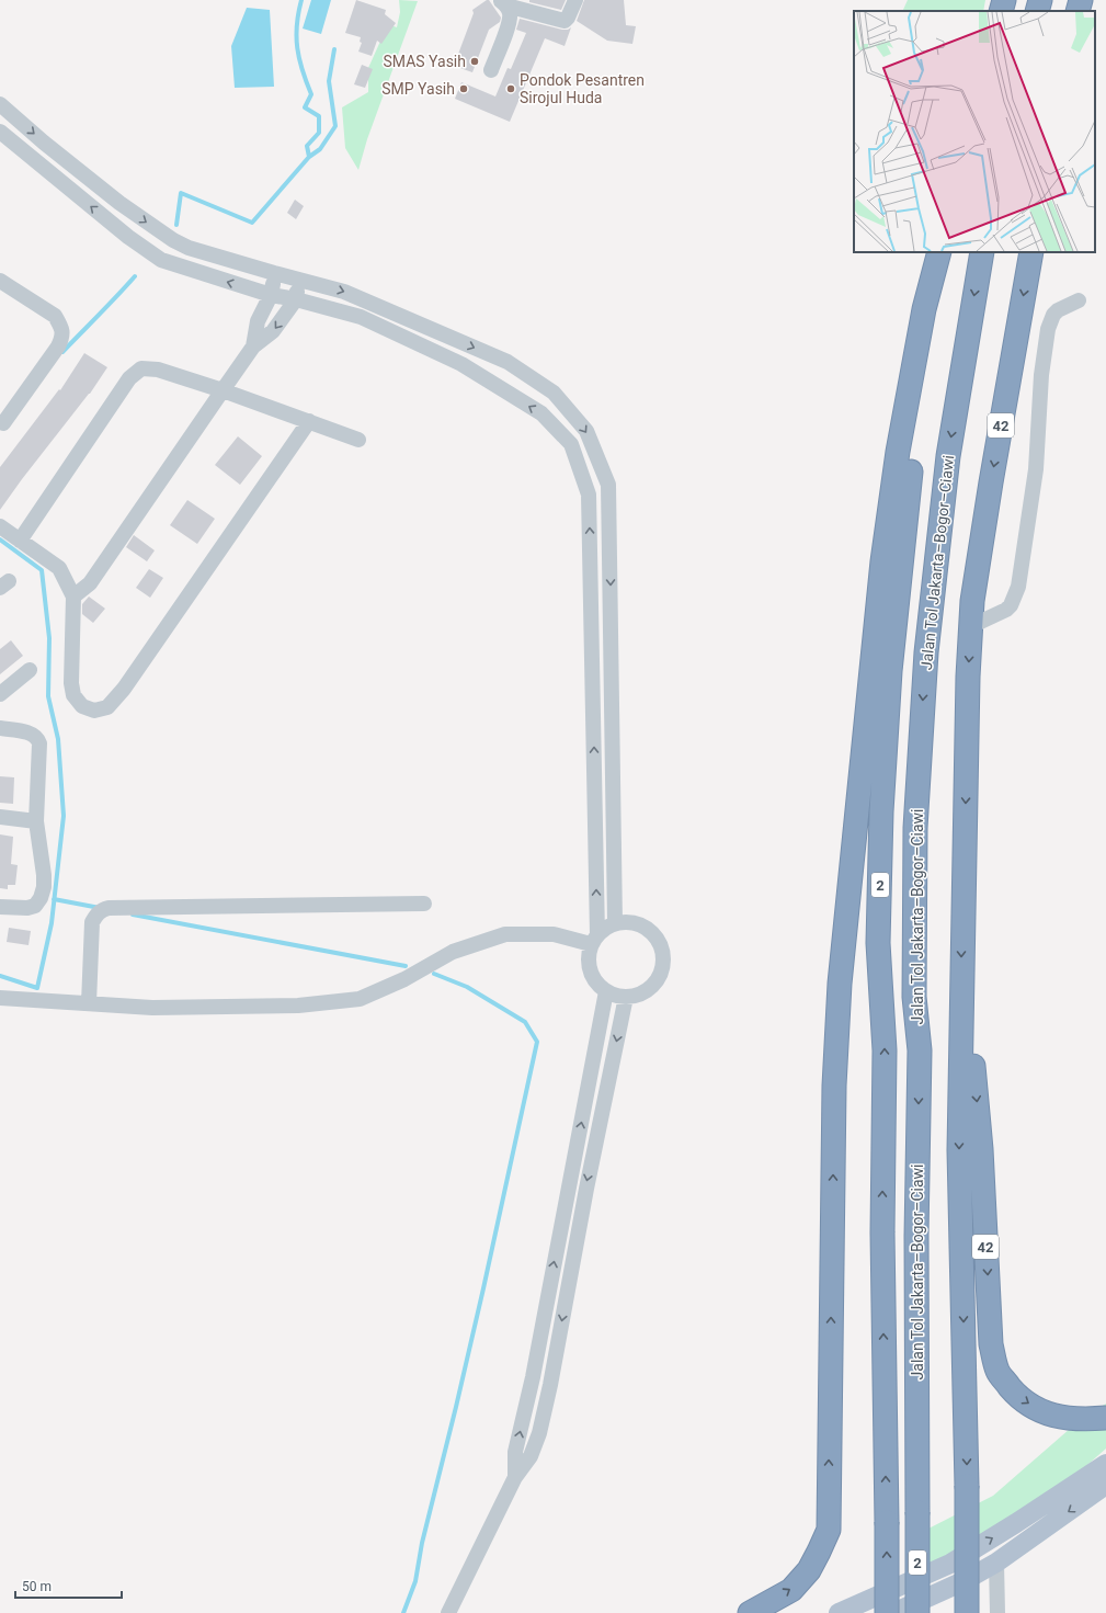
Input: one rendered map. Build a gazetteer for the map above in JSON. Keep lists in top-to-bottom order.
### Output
{
  "streets": {
    "highway": ["42", "Jalan Tol Jakarta–Bogor–Ciawi", "2"]
  },
  "places": ["SMAS Yasih", "SMP Yasih", "Pondok Pesantren Sirojul Huda"],
  "scale_bar": "50 m"
}
